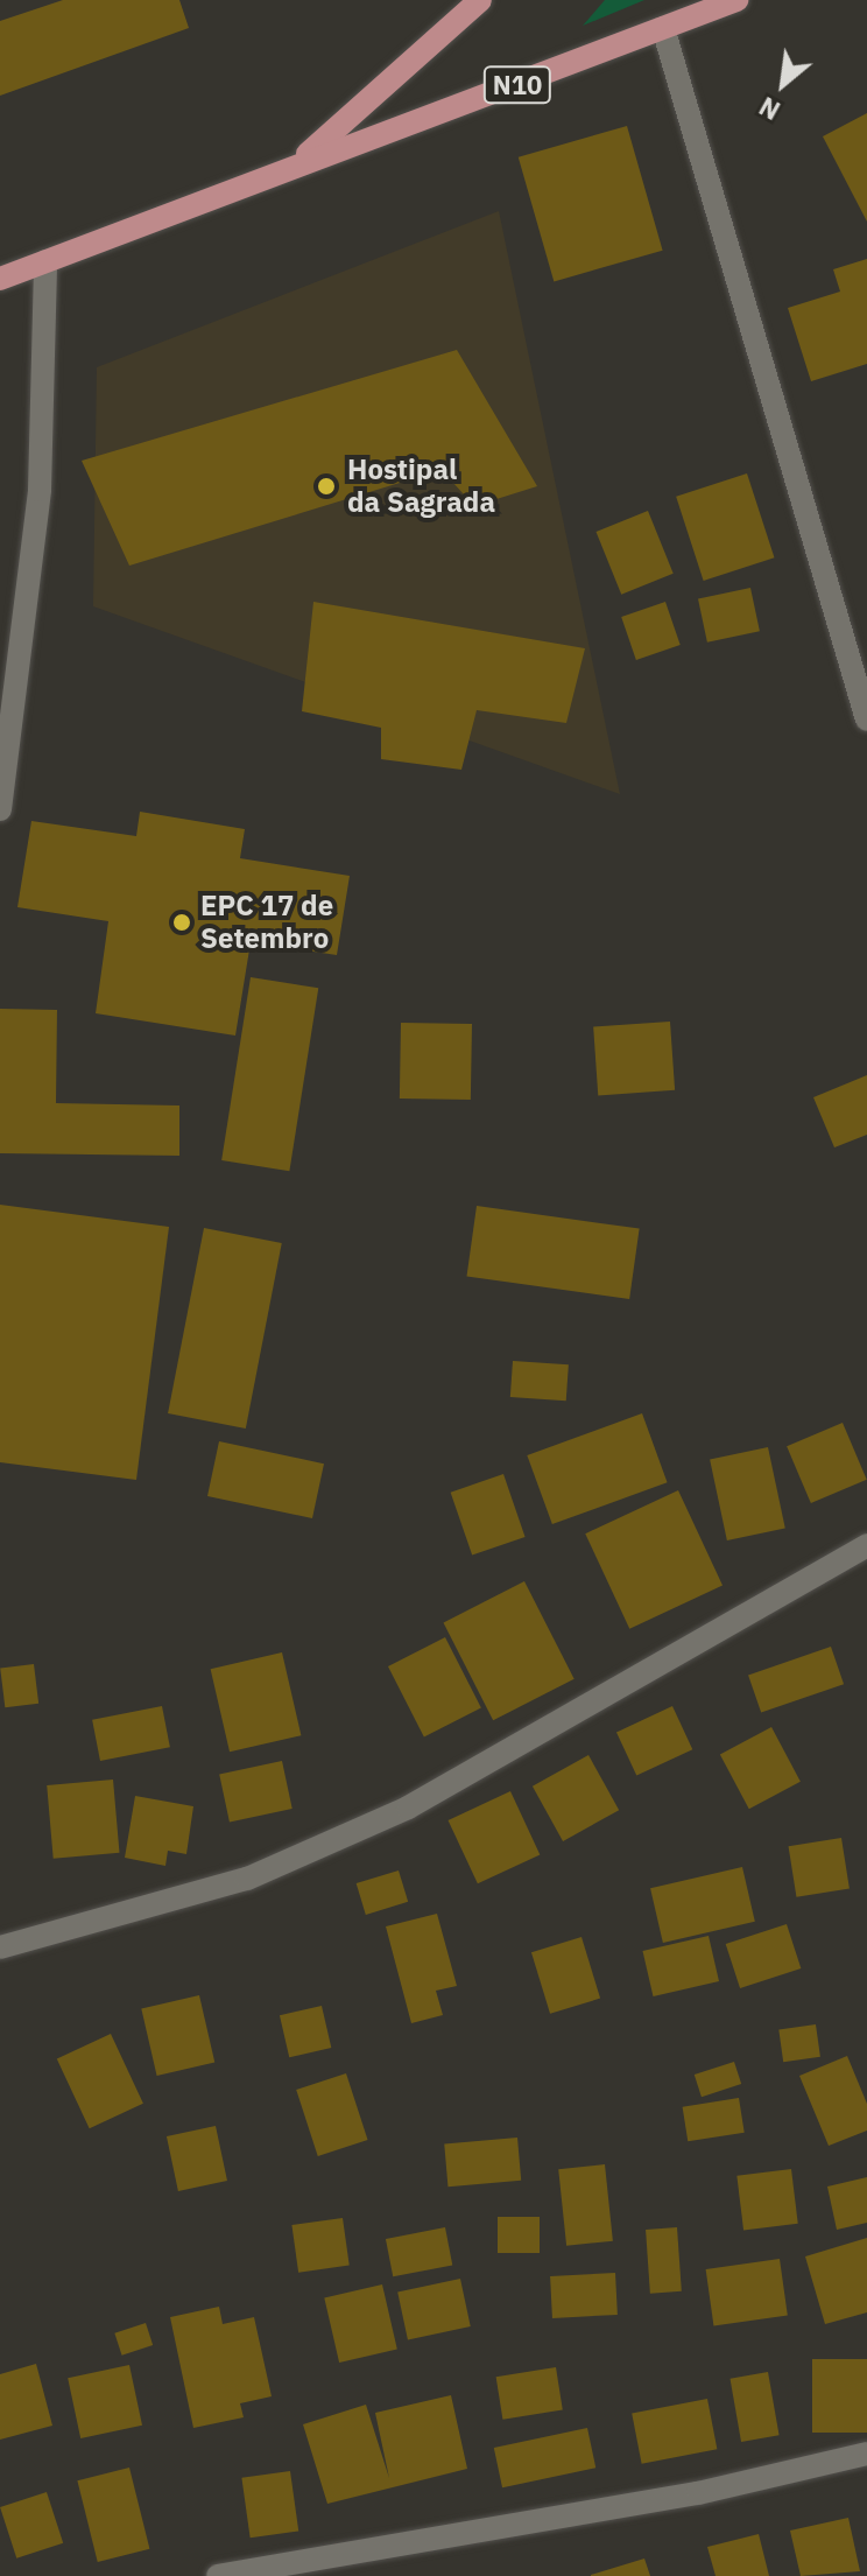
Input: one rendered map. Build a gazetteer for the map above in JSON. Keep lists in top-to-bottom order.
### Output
{
  "streets": {
    "main road": ["N10"]
  },
  "places": ["Hostipal da Sagrada", "EPC 17 de Setembro"],
  "north": "bottom left"
}
